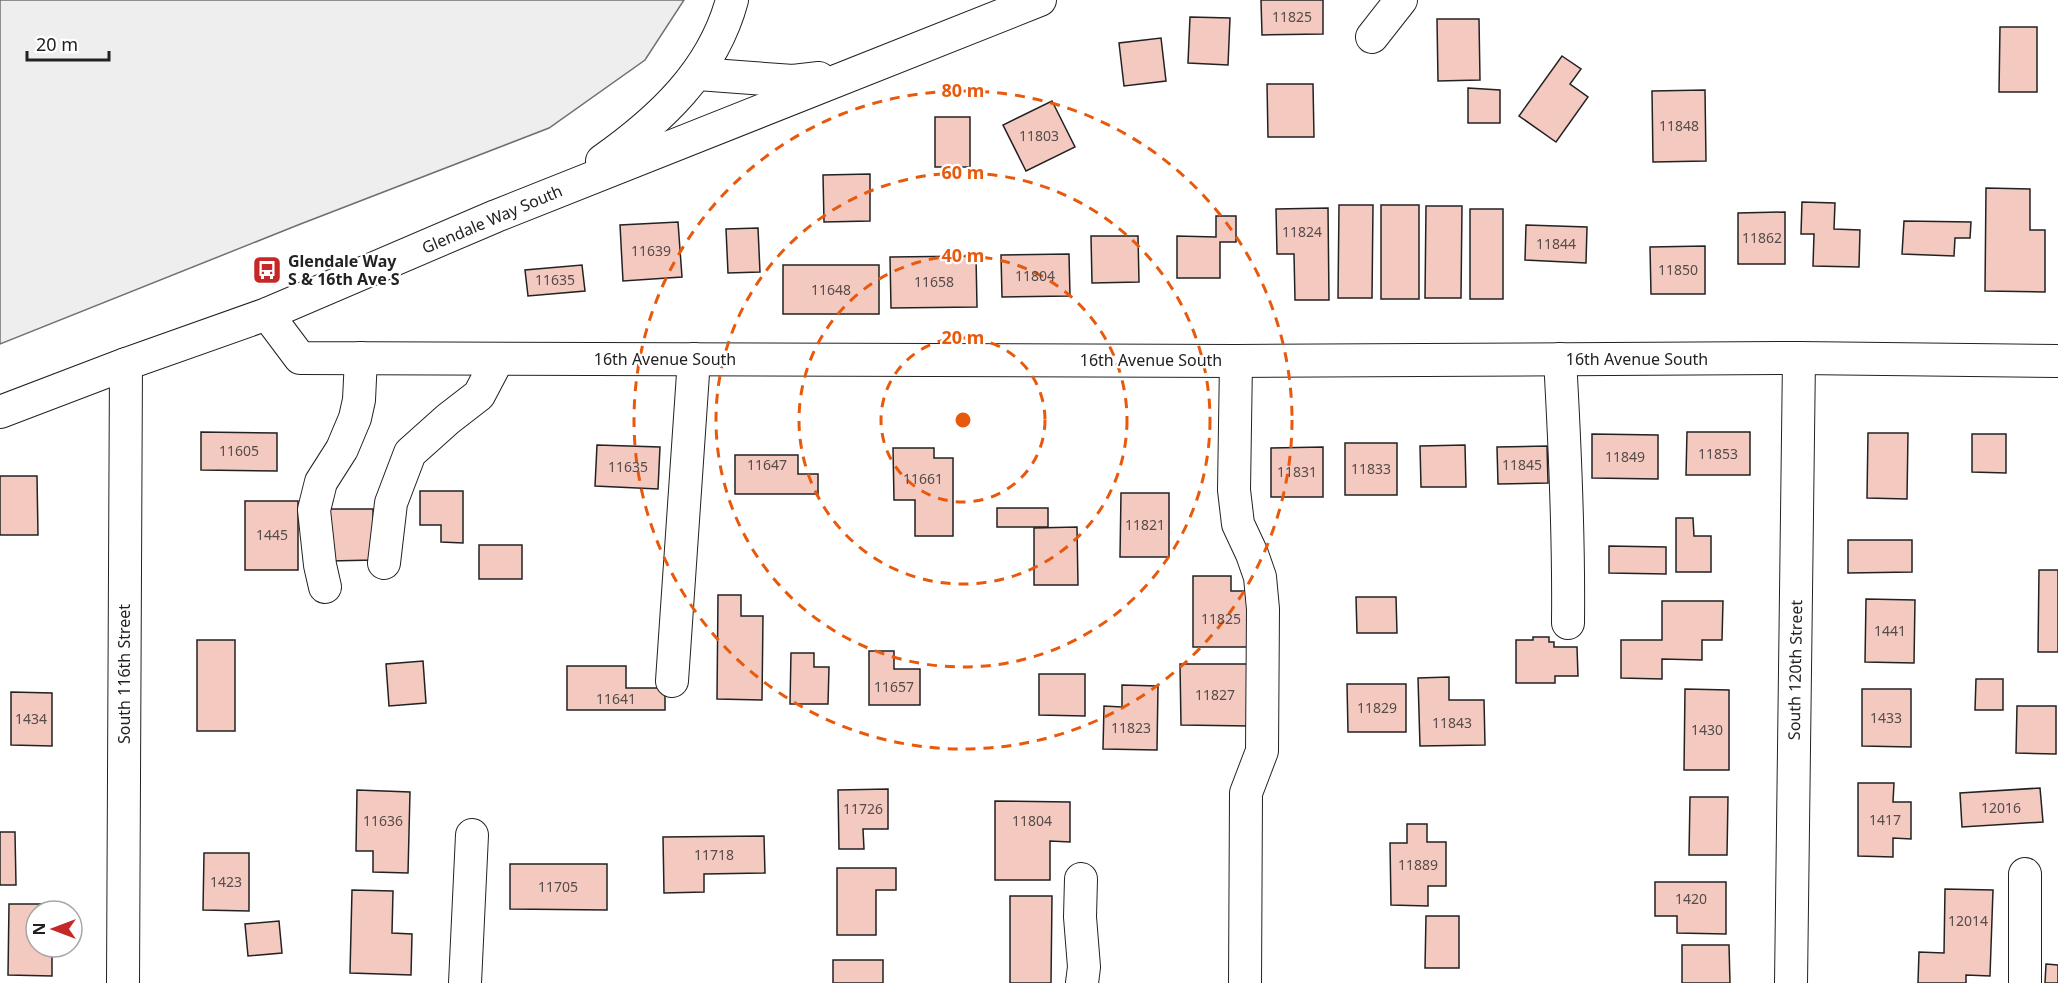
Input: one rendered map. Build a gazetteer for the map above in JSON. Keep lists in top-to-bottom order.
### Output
{
  "streets": {
    "street": [
      "Glendale Way South",
      "16th Avenue South",
      "South 120th Street",
      "South 116th Street"
    ]
  },
  "crossings": [
    ["Glendale Way South", "16th Avenue South"],
    ["Glendale Way South", "South 116th Street"],
    ["16th Avenue South", "South 120th Street"]
  ],
  "places": {
    "bus stop": ["Glendale Way S & 16th Ave S"]
  },
  "house_numbers": [
    "11825",
    "11848",
    "11803",
    "11824",
    "11862",
    "11844",
    "11639",
    "11850",
    "11804",
    "11635",
    "11658",
    "11648",
    "11605",
    "11853",
    "11849",
    "11647",
    "11845",
    "11635",
    "11833",
    "11831",
    "11661",
    "11821",
    "1445",
    "11825",
    "1441",
    "11657",
    "11827",
    "11641",
    "11829",
    "1433",
    "1434",
    "11843",
    "11823",
    "1430",
    "12016",
    "11726",
    "1417",
    "11636",
    "11804",
    "11718",
    "11889",
    "1423",
    "11705",
    "1420",
    "12014"
  ],
  "scale_bar": "20 m",
  "north": "left",
  "rings": [
    "80 m",
    "60 m",
    "40 m",
    "20 m"
  ]
}
